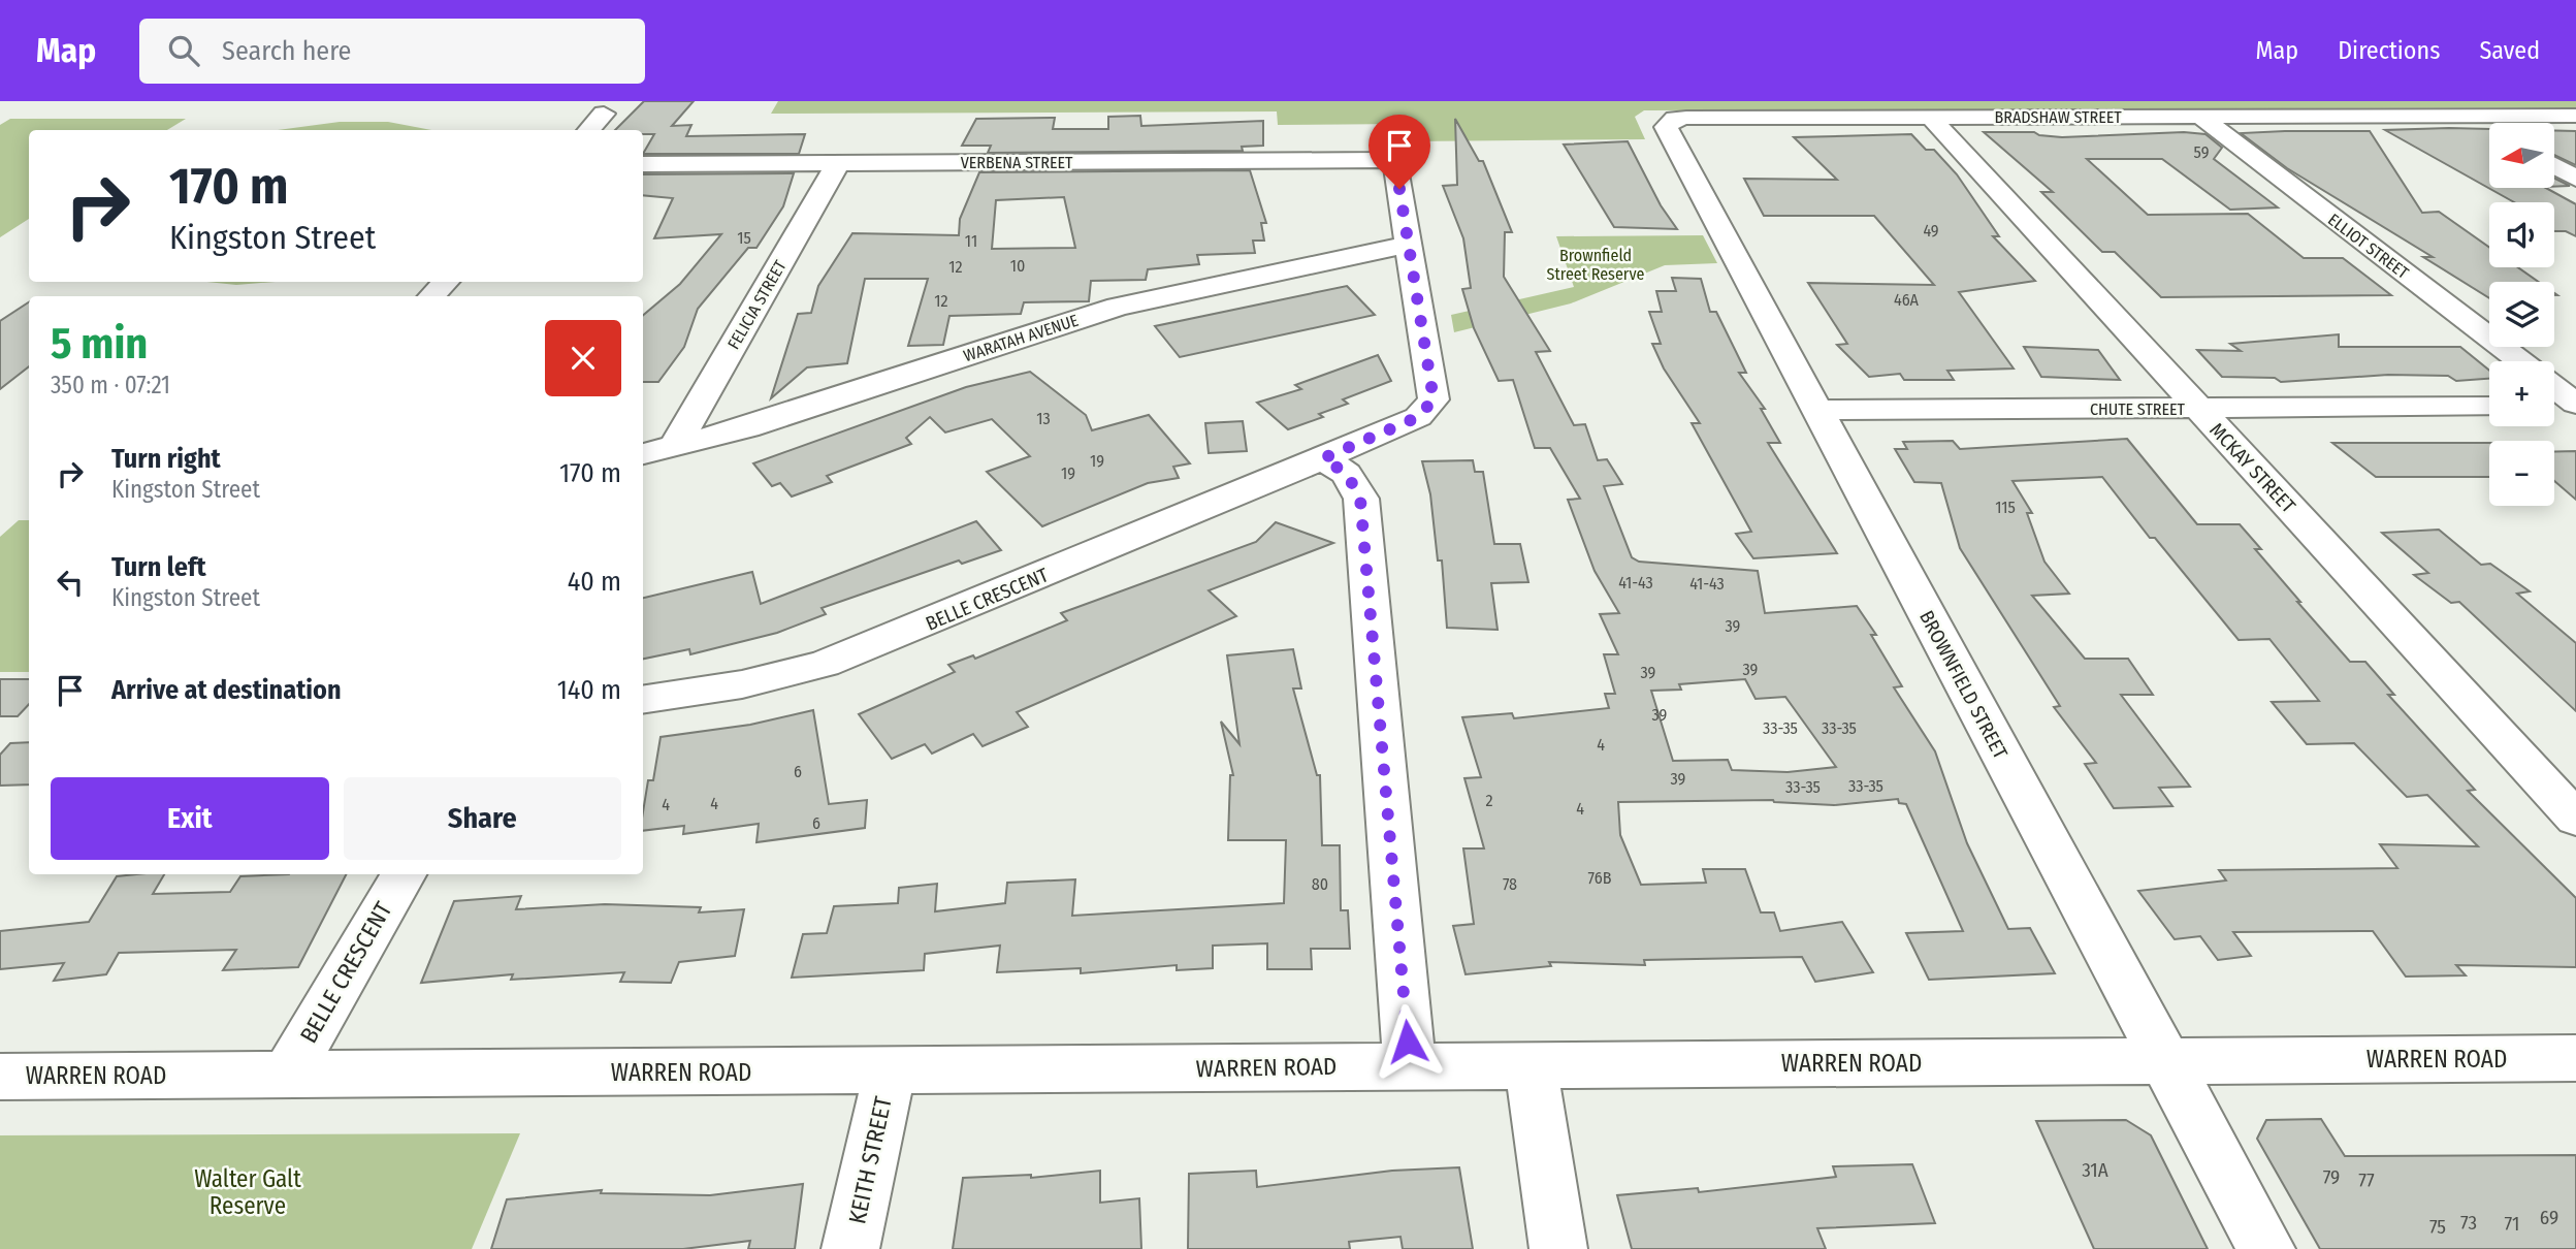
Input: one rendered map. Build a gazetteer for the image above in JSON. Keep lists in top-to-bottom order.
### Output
{
  "streets": {
    "street": [
      "BRADSHAW STREET",
      "VERBENA STREET",
      "ELLIOT STREET",
      "FELICIA STREET",
      "WARATAH AVENUE",
      "CHUTE STREET",
      "MCKAY STREET",
      "BELLE CRESCENT",
      "BROWNFIELD STREET",
      "WARREN ROAD",
      "KEITH STREET"
    ]
  },
  "crossings": [
    ["BRADSHAW STREET", "ELLIOT STREET"],
    ["BRADSHAW STREET", "MCKAY STREET"],
    ["BRADSHAW STREET", "BROWNFIELD STREET"],
    ["VERBENA STREET", "FELICIA STREET"],
    ["VERBENA STREET", "WARATAH AVENUE"],
    ["VERBENA STREET", "BELLE CRESCENT"],
    ["FELICIA STREET", "WARATAH AVENUE"],
    ["WARATAH AVENUE", "BELLE CRESCENT"],
    ["CHUTE STREET", "MCKAY STREET"],
    ["CHUTE STREET", "BROWNFIELD STREET"],
    ["BELLE CRESCENT", "WARREN ROAD"],
    ["BROWNFIELD STREET", "WARREN ROAD"],
    ["WARREN ROAD", "KEITH STREET"]
  ],
  "parks": ["Brownfield Street Reserve", "Walter Galt Reserve"],
  "house_numbers": [
    "59",
    "49",
    "15",
    "11",
    "10",
    "12",
    "46A",
    "12",
    "13",
    "19",
    "19",
    "115",
    "41-43",
    "41-43",
    "39",
    "39",
    "39",
    "39",
    "33-35",
    "33-35",
    "4",
    "6",
    "39",
    "33-35",
    "33-35",
    "2",
    "4",
    "4",
    "4",
    "6",
    "76B",
    "80",
    "78",
    "31A",
    "79",
    "77",
    "69",
    "73",
    "71",
    "75"
  ],
  "north": "left",
  "page": {
    "header": "Map",
    "search": "Search here",
    "nav": ["Map", "Directions", "Saved"],
    "map_buttons": ["+", "−"],
    "turn": ["170 m", "Kingston Street"],
    "heading": ["5 min", "350 m · 07:21"],
    "list": [
      {
        "name": "Turn right",
        "note": "Kingston Street",
        "value": "170 m"
      },
      {
        "name": "Turn left",
        "note": "Kingston Street",
        "value": "40 m"
      },
      {
        "name": "Arrive at destination",
        "value": "140 m"
      }
    ],
    "buttons": ["Exit", "Share"]
  }
}
